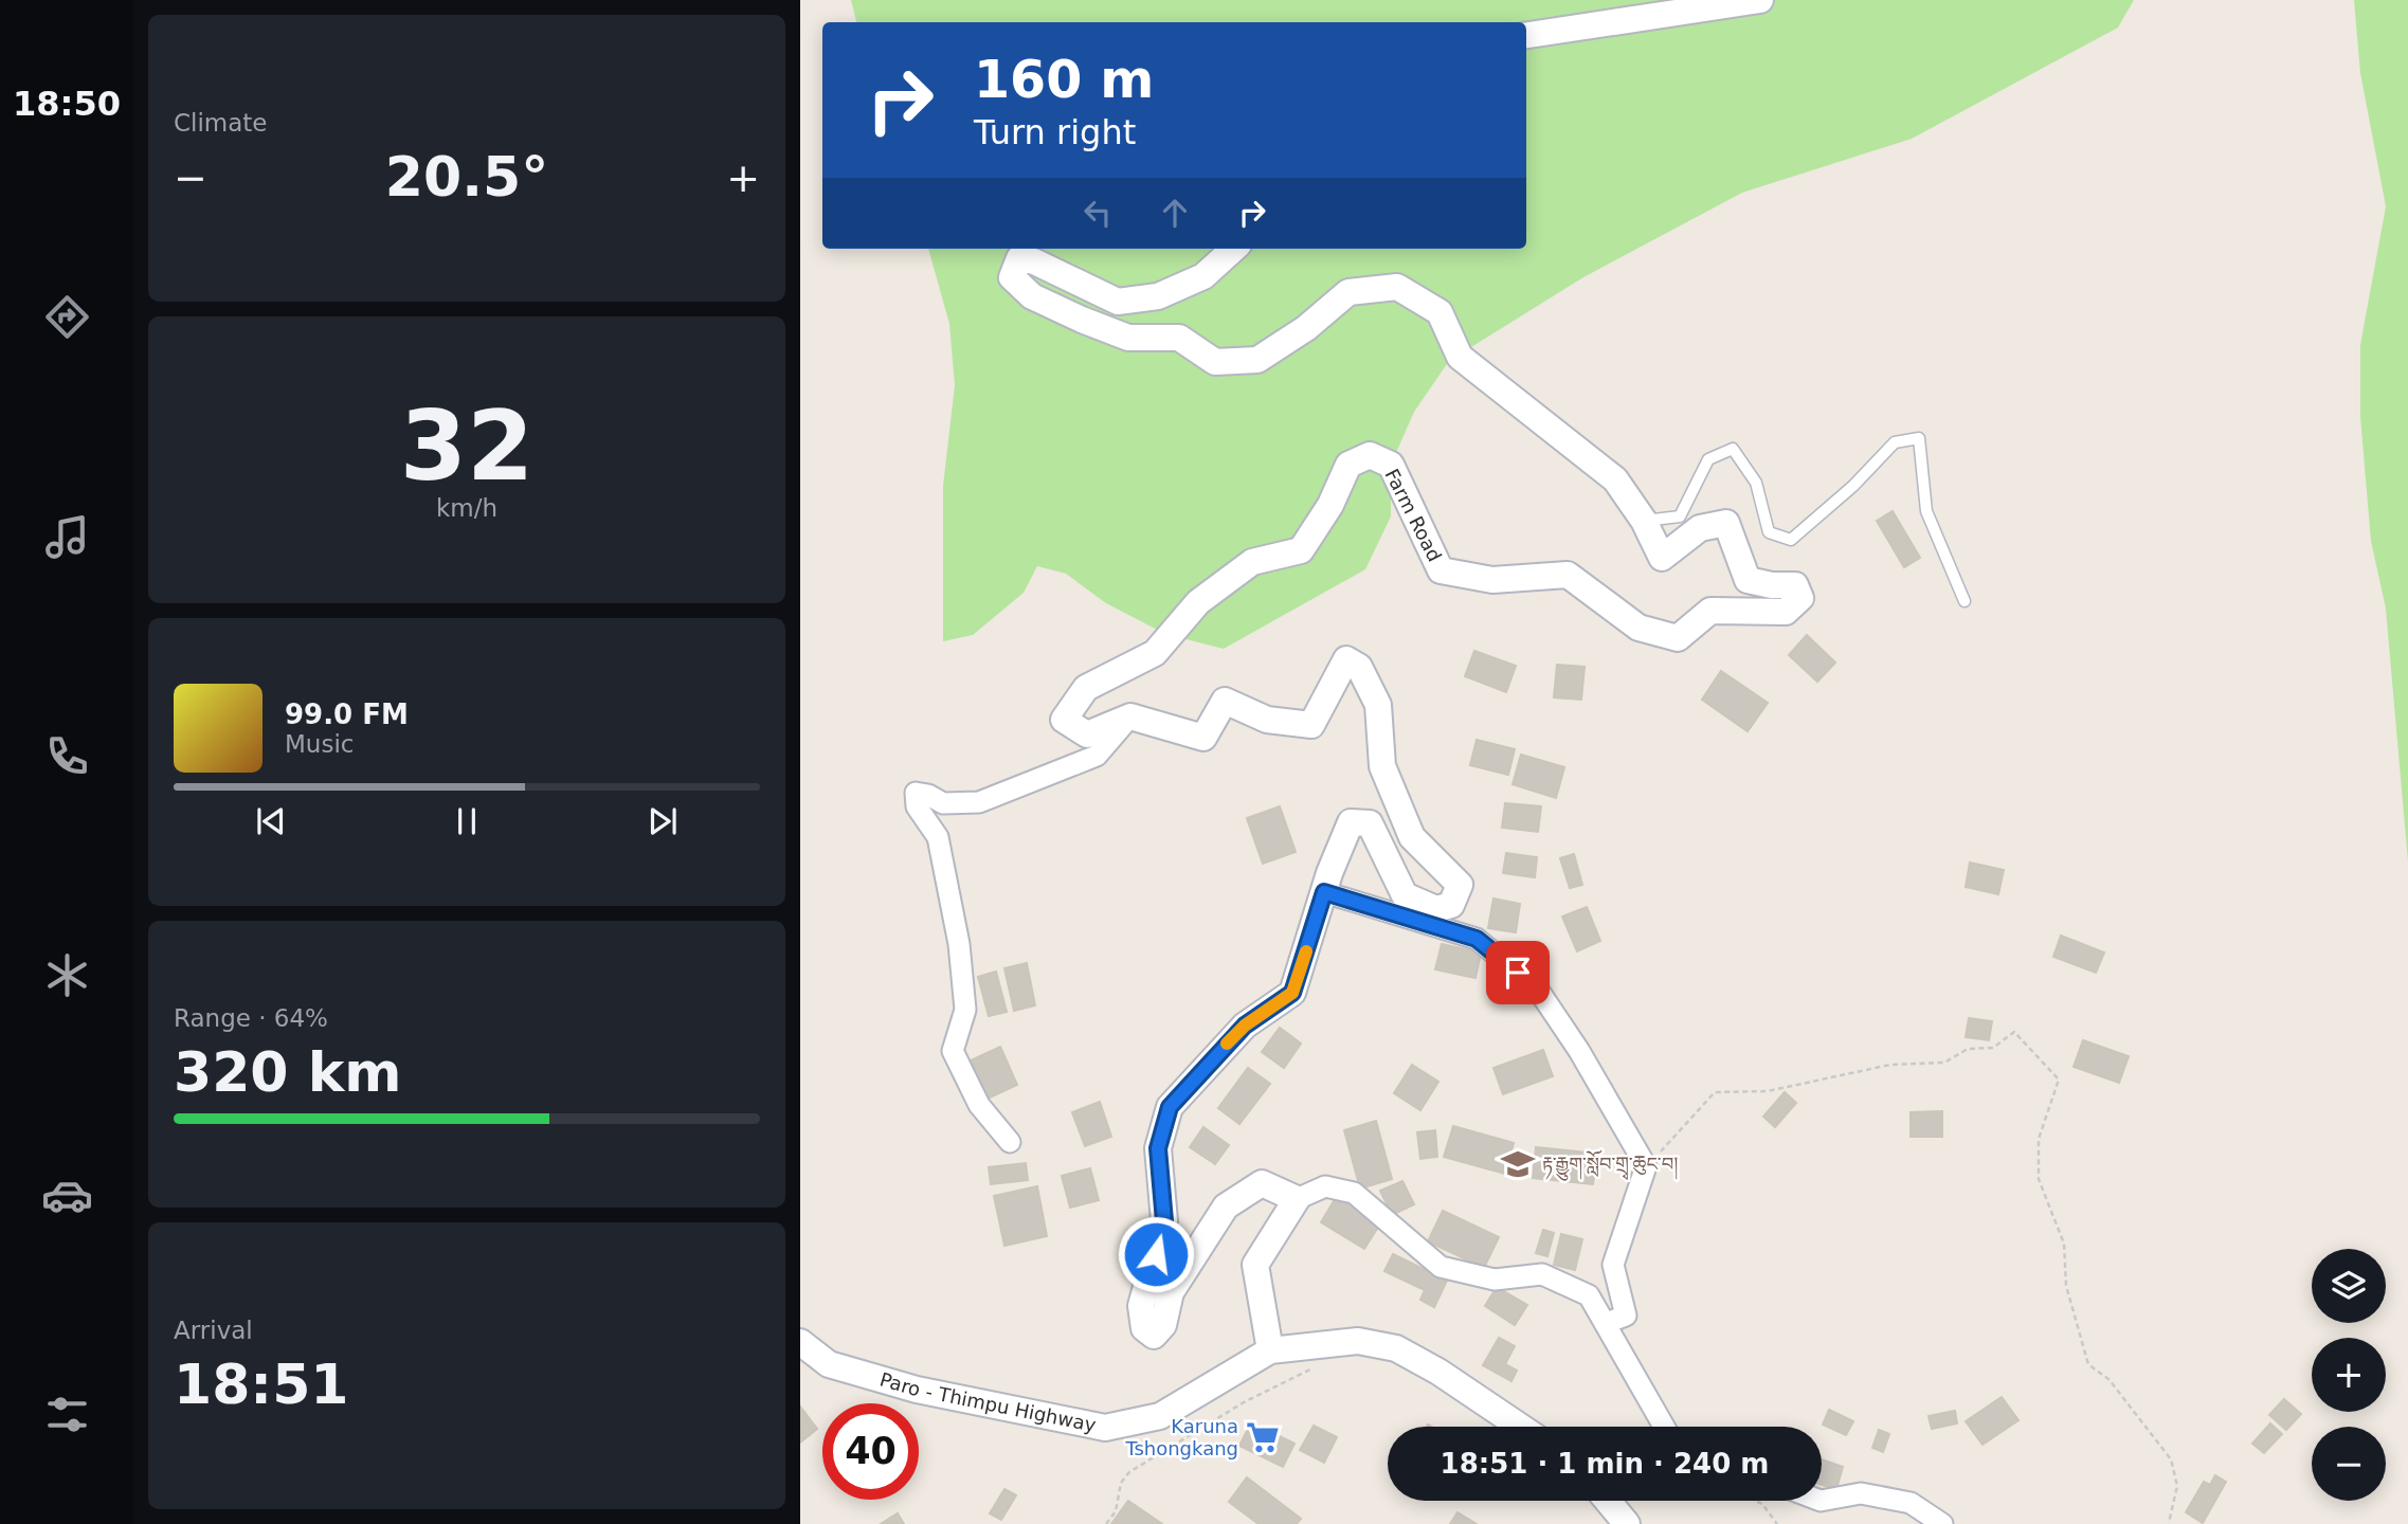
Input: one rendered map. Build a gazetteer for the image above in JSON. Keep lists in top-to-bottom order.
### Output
{
  "streets": {
    "street": ["Farm Road", "Paro - Thimpu Highway"]
  },
  "places": {
    "school or university": ["རྟ་རྒྱུག་སློབ་གྲྭ་ཆུང་བ།"],
    "supermarket": ["Karuna Tshongkang"]
  },
  "page": {
    "tabs": "18:50",
    "tile": [
      "Climate",
      ["32", "km/h"],
      ["Range · 64%", "320 km"],
      ["Arrival", "18:51"]
    ],
    "turn": ["160 m", "Turn right"],
    "heat": ["−", "20.5°", "+"],
    "song": ["99.0 FM", "Music"],
    "map_buttons": ["+", "−"],
    "limit": "40",
    "trip": "18:51 · 1 min · 240 m"
  }
}
